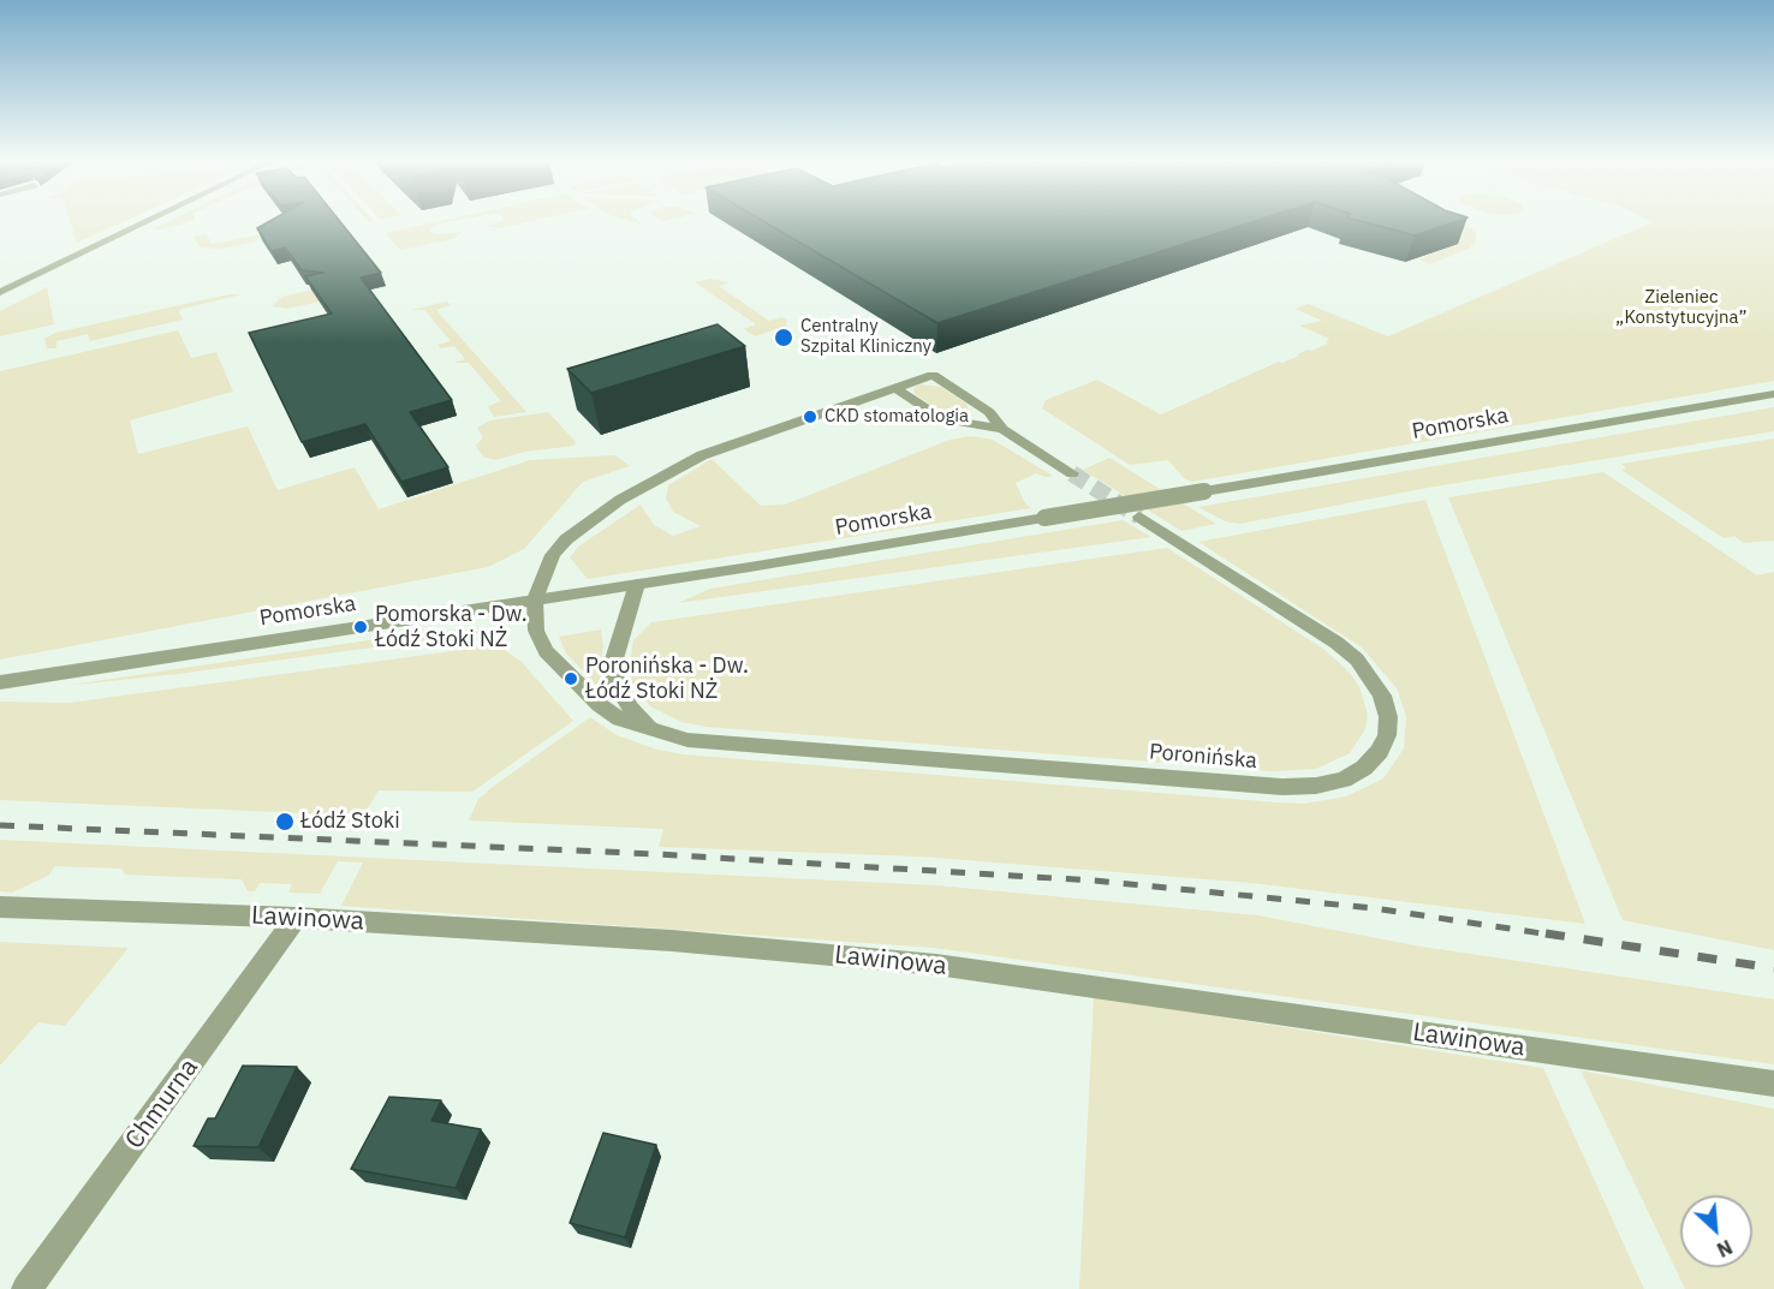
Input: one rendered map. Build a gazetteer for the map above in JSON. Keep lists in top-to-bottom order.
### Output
{
  "streets": {
    "street": [
      "Pomorska",
      "Poronińska",
      "Lawinowa",
      "Chmurna"
    ]
  },
  "crossings": [
    ["Pomorska", "Poronińska"],
    ["Lawinowa", "Chmurna"]
  ],
  "parks": ["Zieleniec „Konstytucyjna”"],
  "places": [
    "Centralny Szpital Kliniczny",
    "CKD stomatologia",
    "Pomorska - Dw. Łódź Stoki NŻ",
    "Poronińska - Dw. Łódź Stoki NŻ",
    "Łódź Stoki"
  ],
  "north": "bottom right"
}
